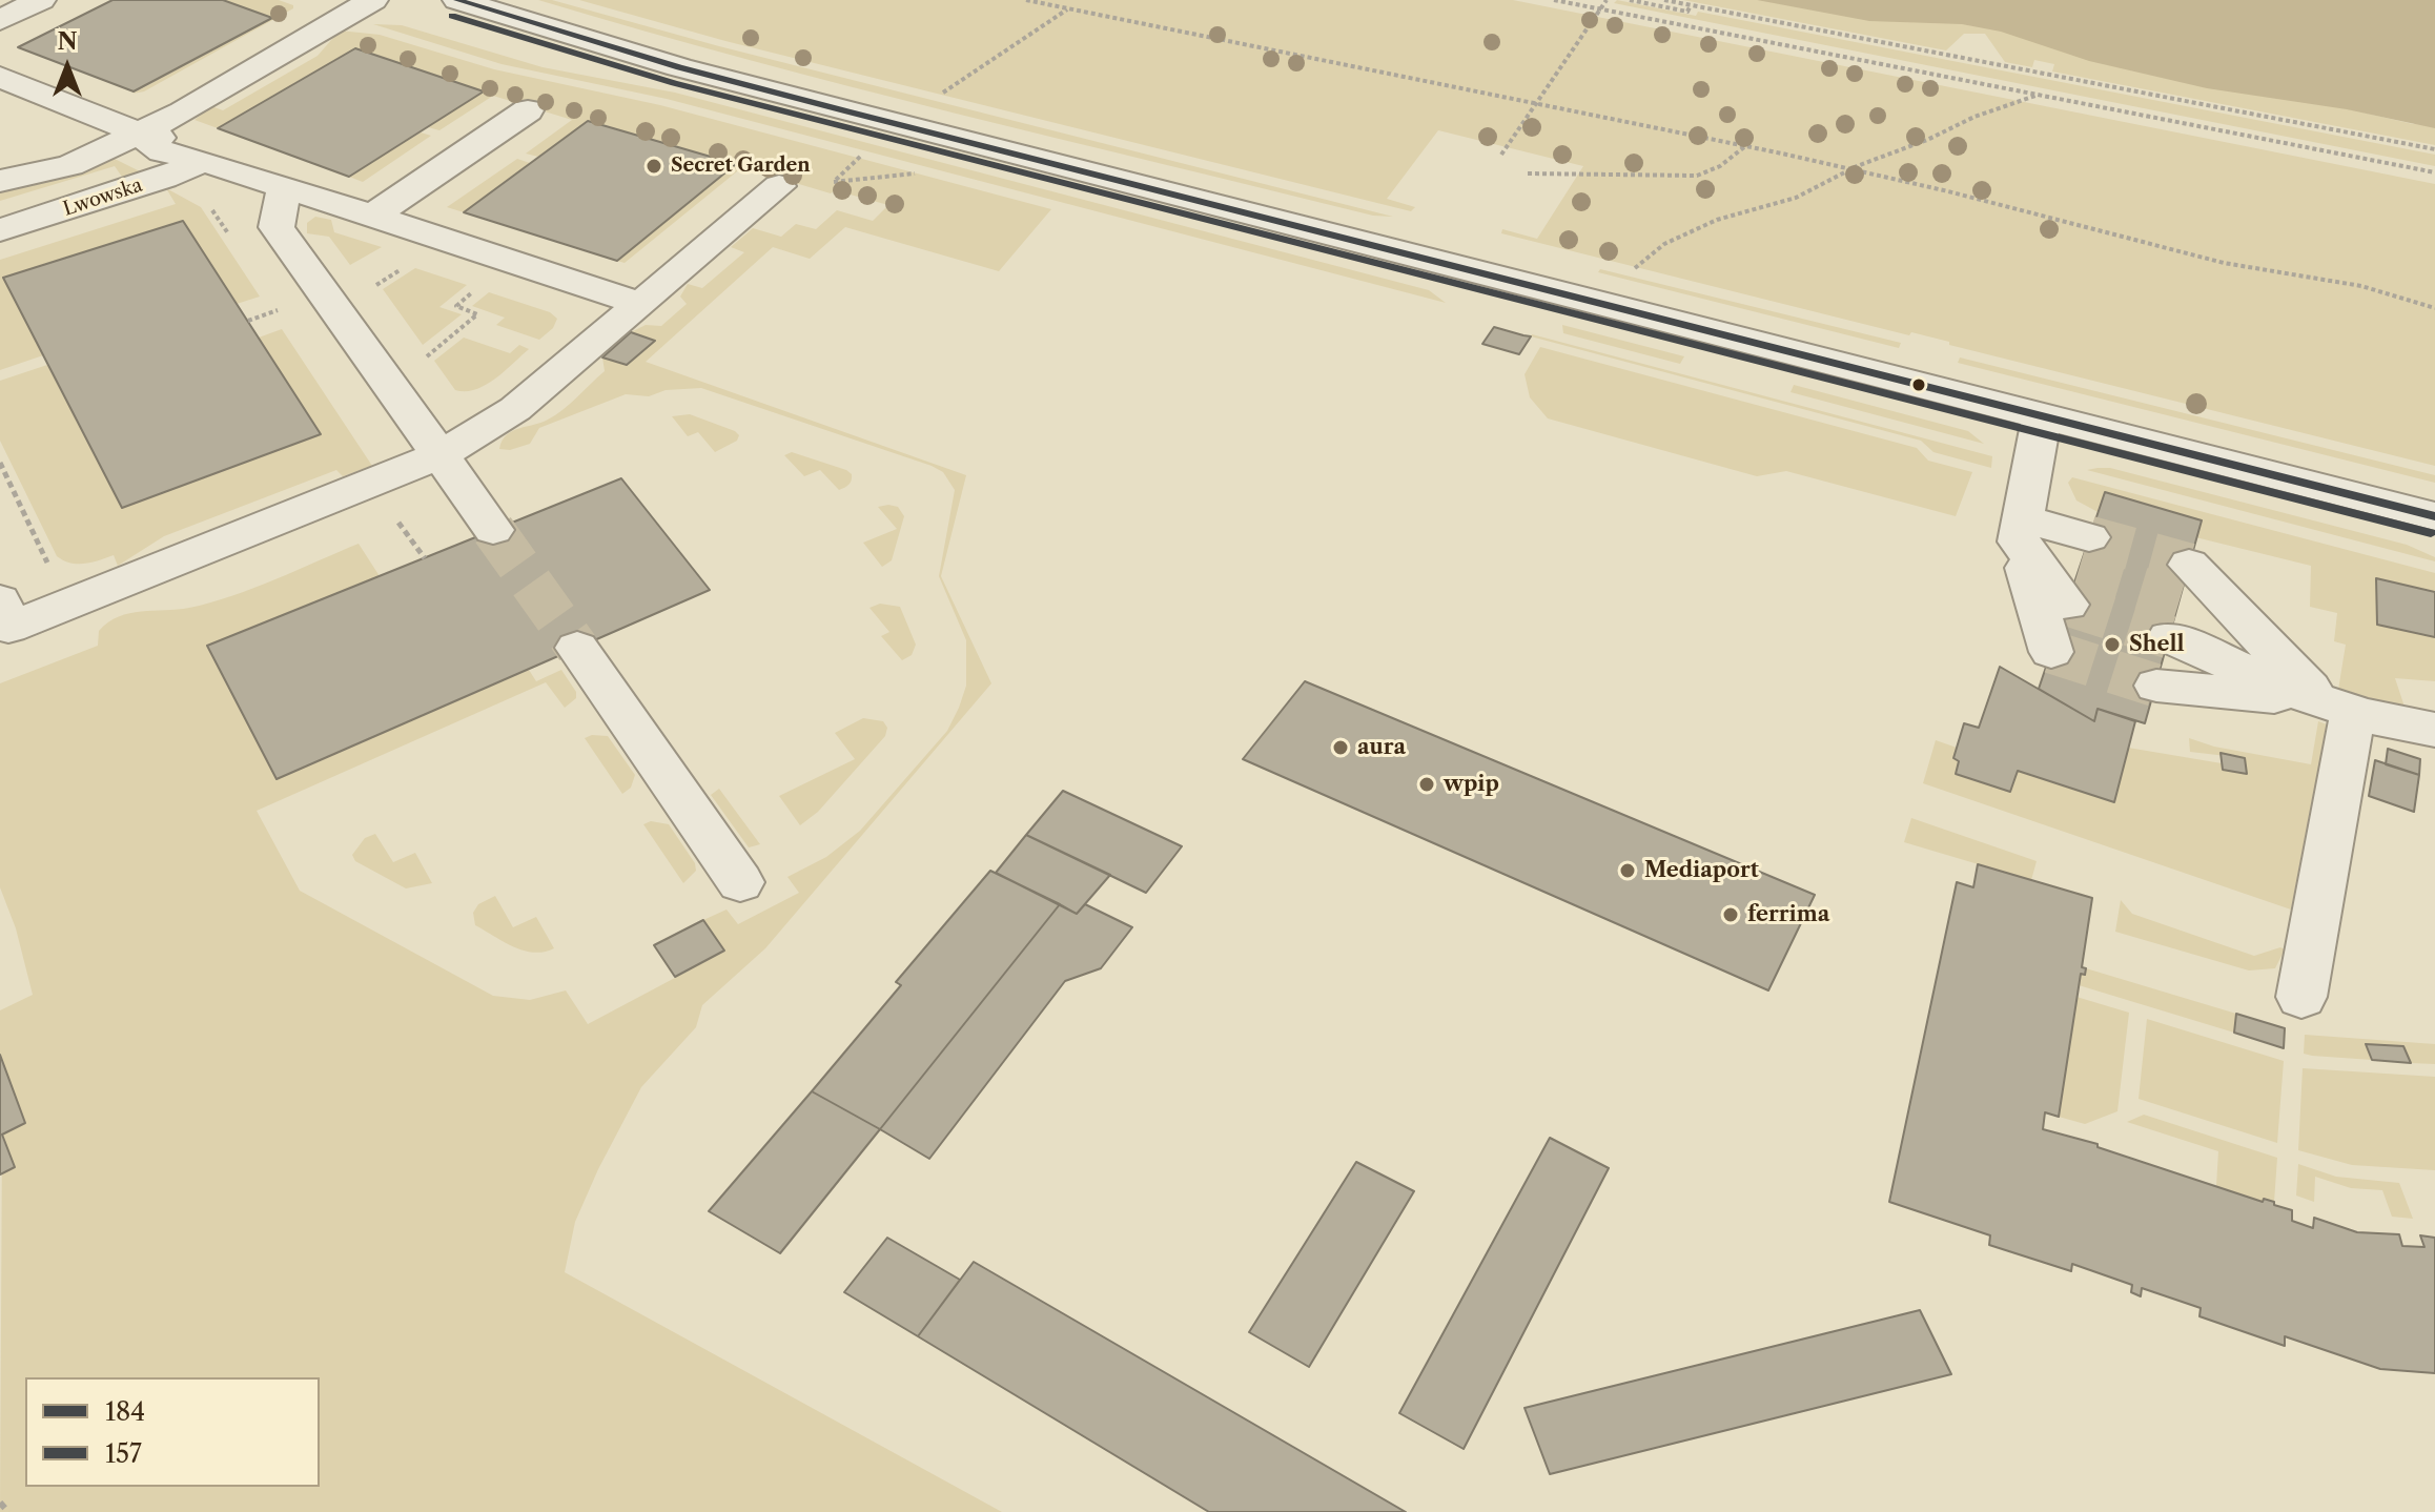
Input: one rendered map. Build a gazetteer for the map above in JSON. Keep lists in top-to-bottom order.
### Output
{
  "streets": {
    "street": ["Lwowska"]
  },
  "places": [
    "Secret Garden",
    "Shell",
    "aura",
    "wpip",
    "Mediaport",
    "ferrima"
  ],
  "lines": ["transit line 184", "transit line 157"],
  "legend": ["184", "157"],
  "north": "top"
}
